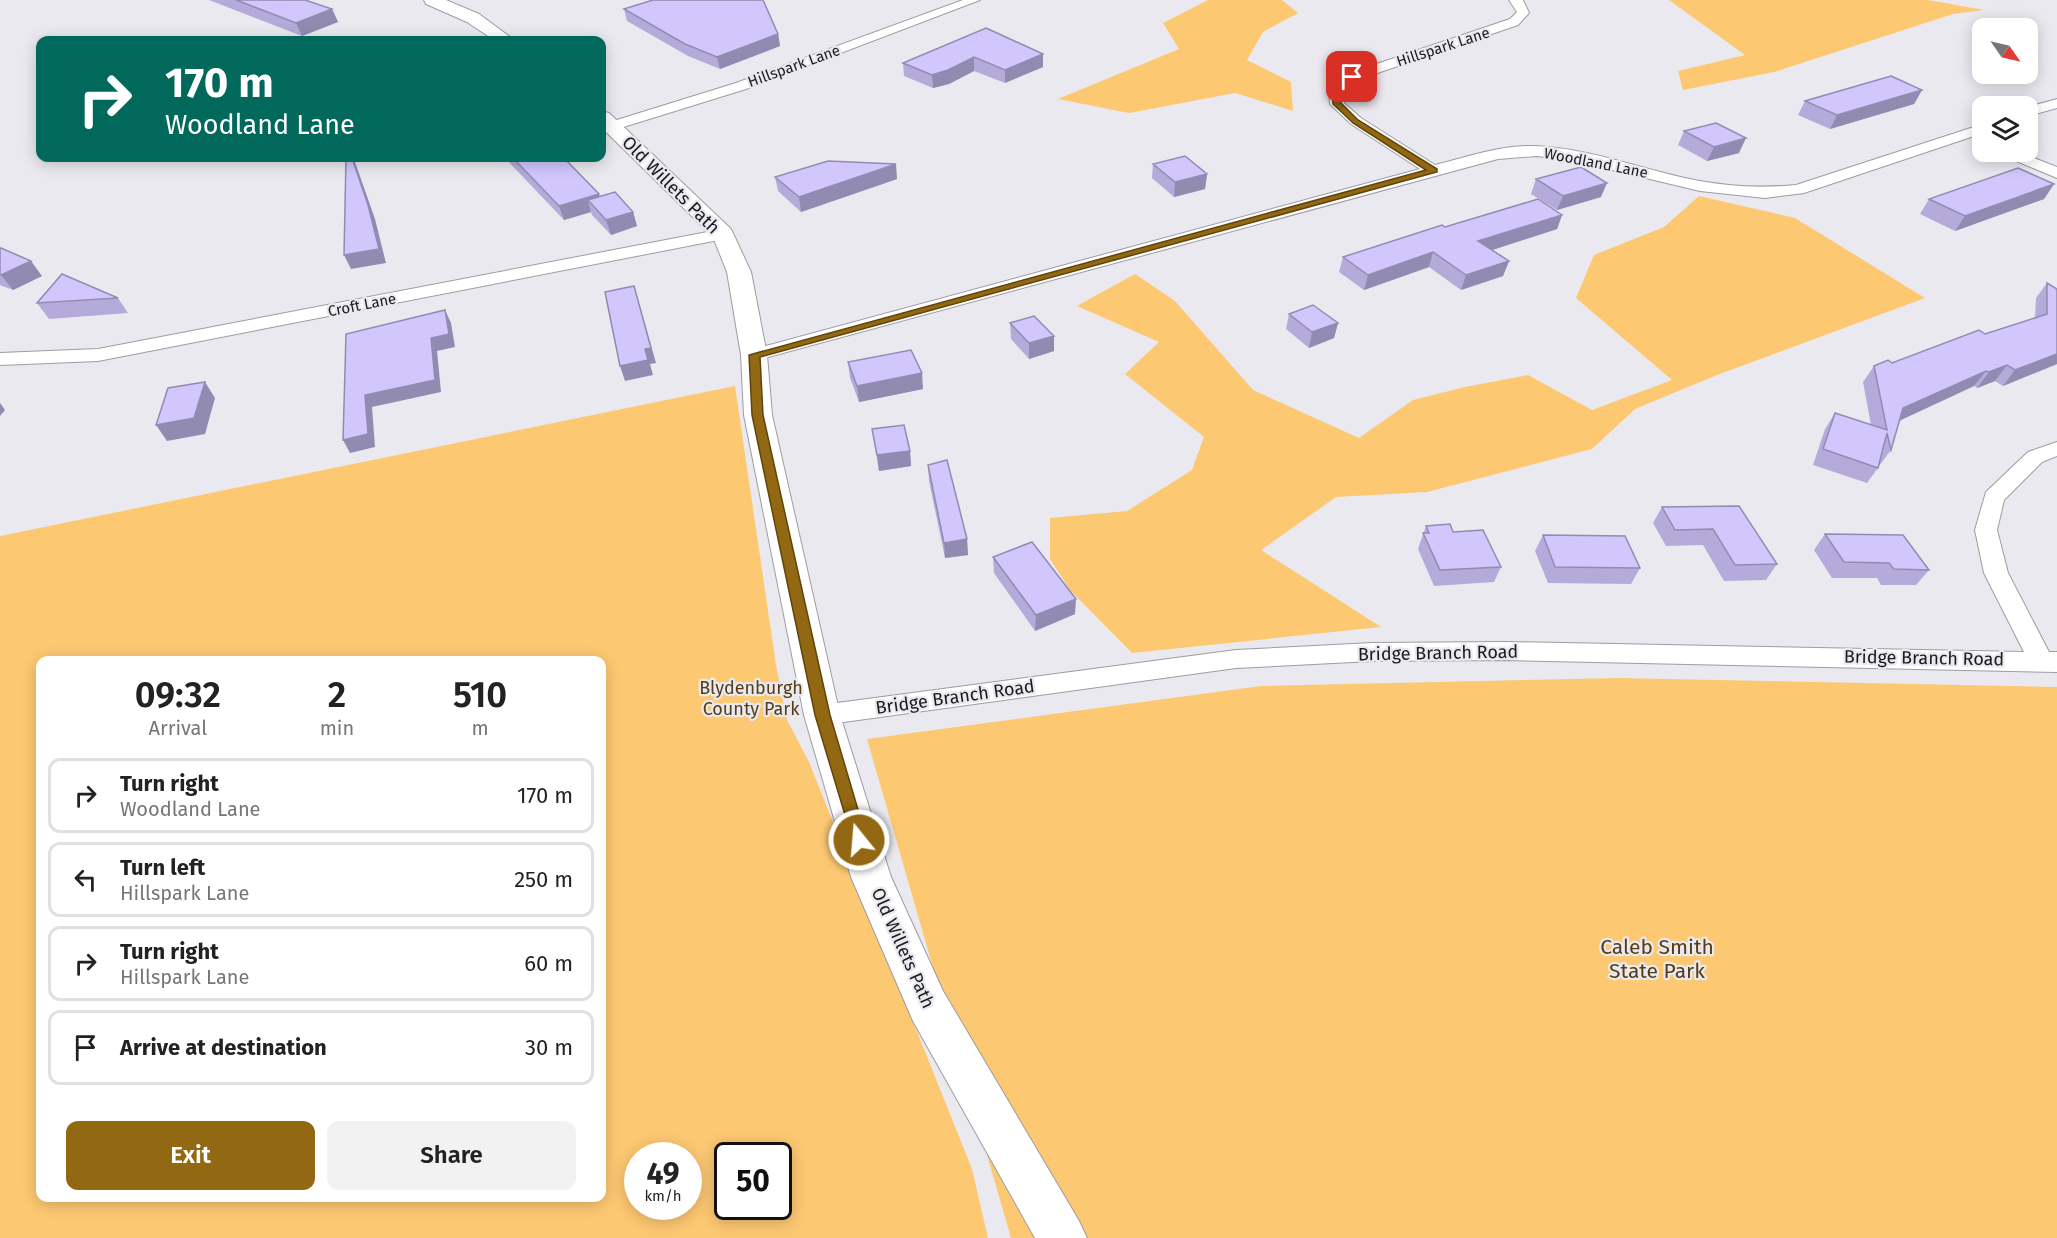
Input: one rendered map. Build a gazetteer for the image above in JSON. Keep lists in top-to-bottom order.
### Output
{
  "streets": {
    "main road": ["Old Willets Path"],
    "street": [
      "Hillspark Lane",
      "Woodland Lane",
      "Croft Lane",
      "Bridge Branch Road"
    ]
  },
  "crossings": [
    ["Hillspark Lane", "Woodland Lane"],
    ["Hillspark Lane", "Old Willets Path"],
    ["Woodland Lane", "Old Willets Path"],
    ["Old Willets Path", "Croft Lane"],
    ["Old Willets Path", "Bridge Branch Road"]
  ],
  "parks": ["Blydenburgh County Park", "Caleb Smith State Park"],
  "north": "bottom right",
  "page": {
    "turn": ["170 m", "Woodland Lane"],
    "eta": [
      "09:32",
      "Arrival",
      "2",
      "min",
      "510",
      "m"
    ],
    "list": [
      {
        "name": "Turn right",
        "note": "Woodland Lane",
        "value": "170 m"
      },
      {
        "name": "Turn left",
        "note": "Hillspark Lane",
        "value": "250 m"
      },
      {
        "name": "Turn right",
        "note": "Hillspark Lane",
        "value": "60 m"
      },
      {
        "name": "Arrive at destination",
        "value": "30 m"
      }
    ],
    "buttons": ["Exit", "Share"],
    "speed": "49 km/h",
    "limit": "50"
  }
}
